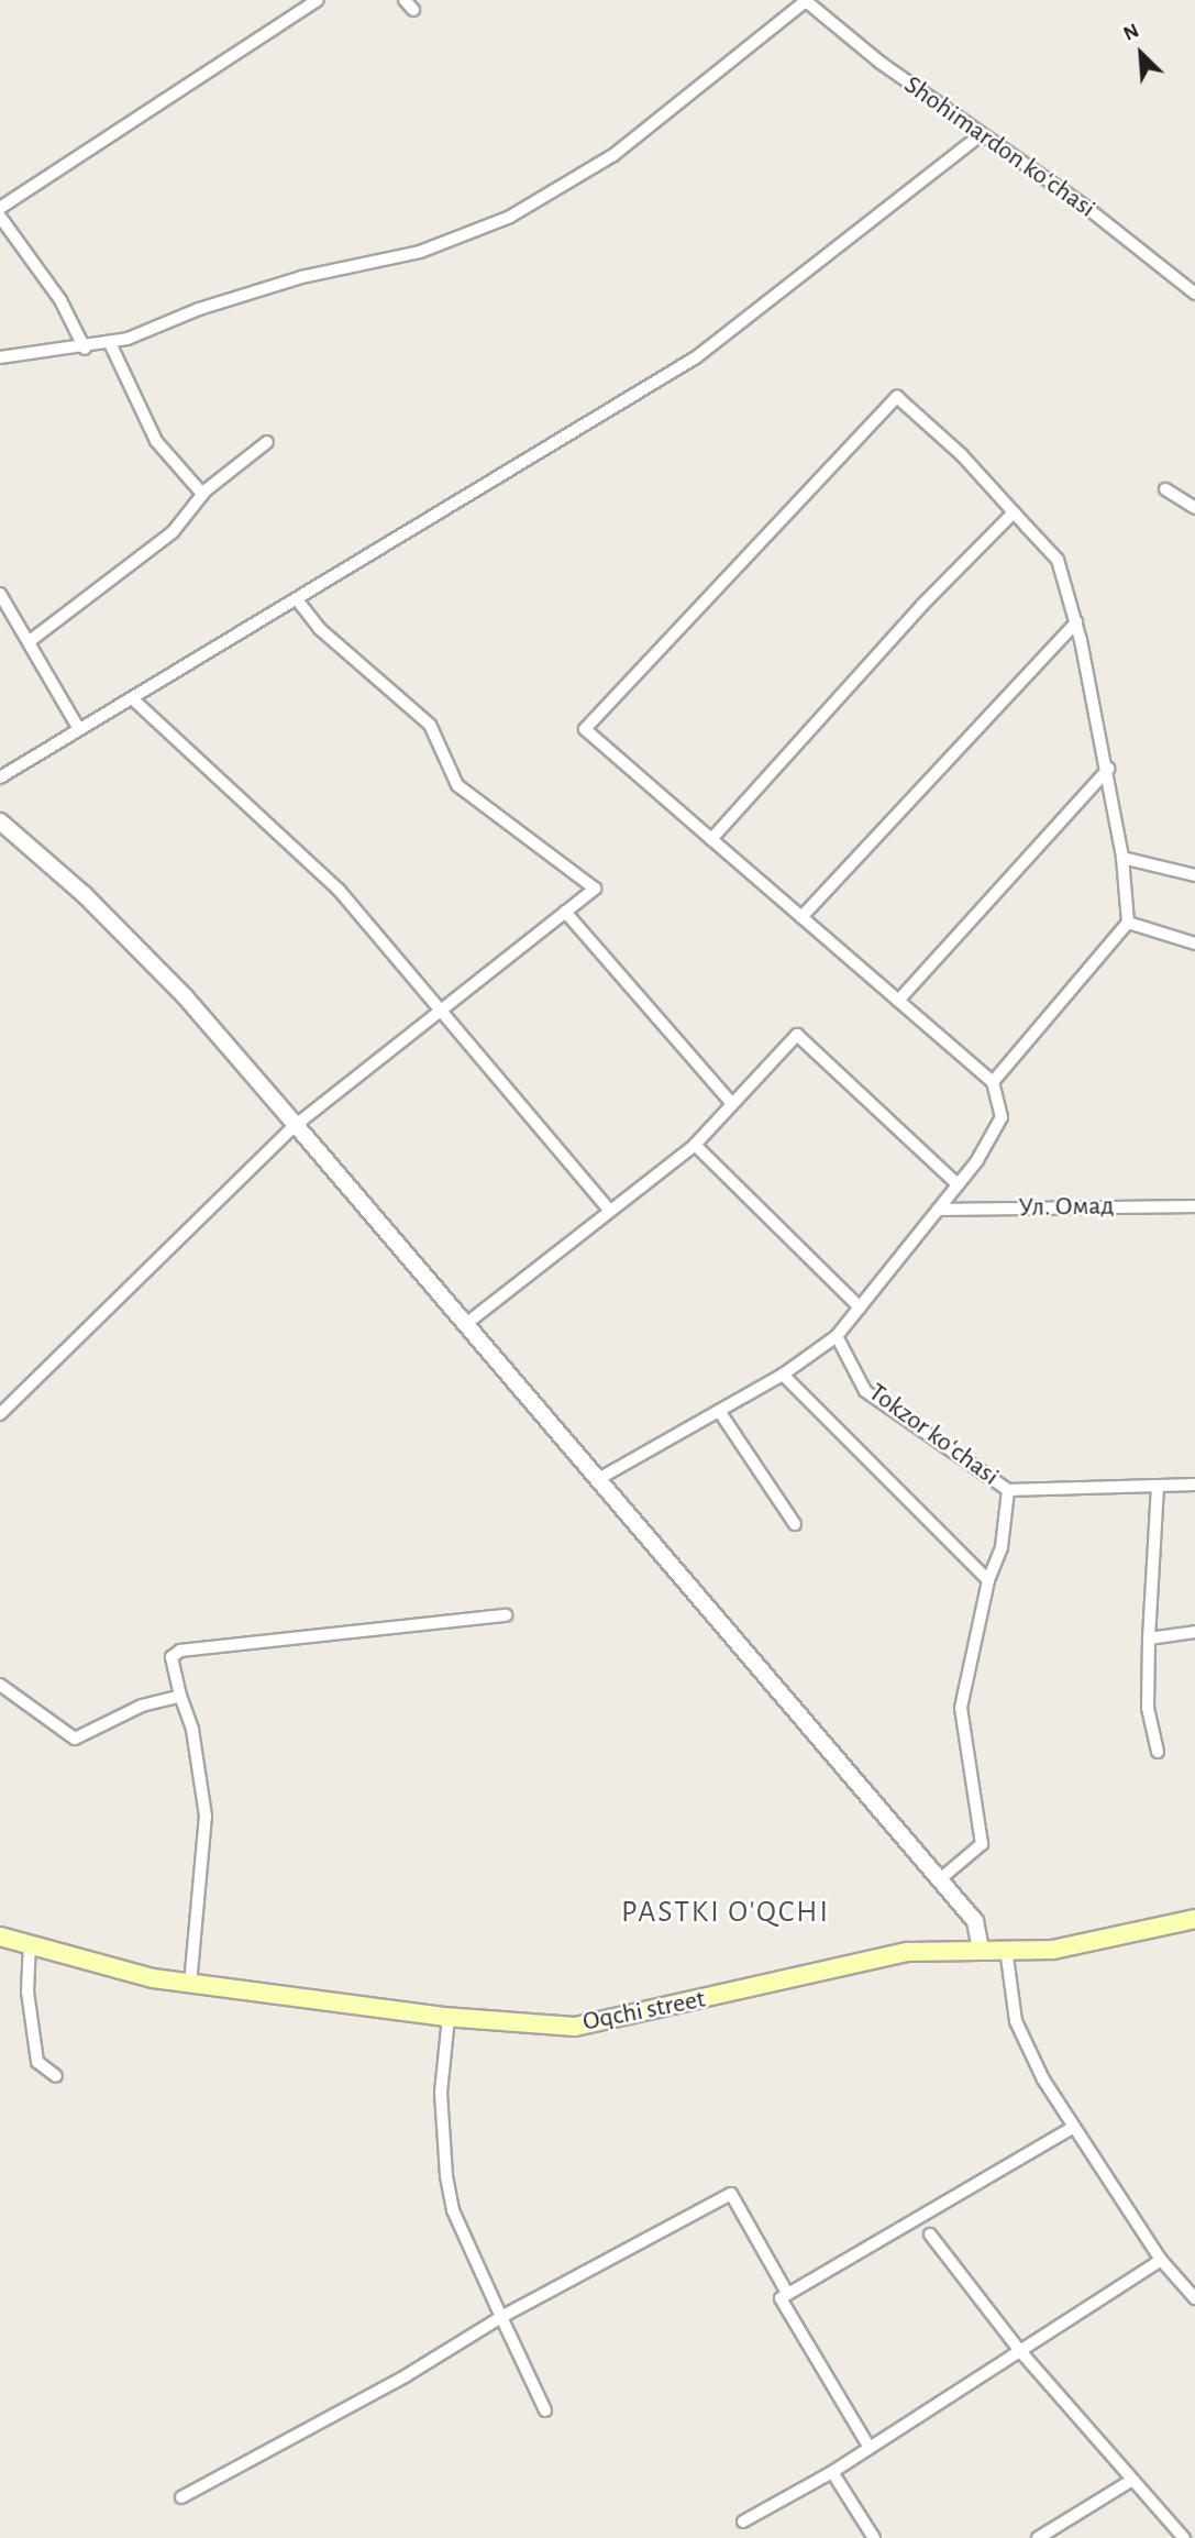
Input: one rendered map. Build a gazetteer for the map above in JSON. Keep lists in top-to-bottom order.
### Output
{
  "streets": {
    "main road": ["Oqchi street"],
    "street": ["Shohimardon koʻchasi", "Ул. Омад", "Tokzor koʻchasi"]
  },
  "districts": ["PASTKI O'QCHI"],
  "north": "top left"
}
